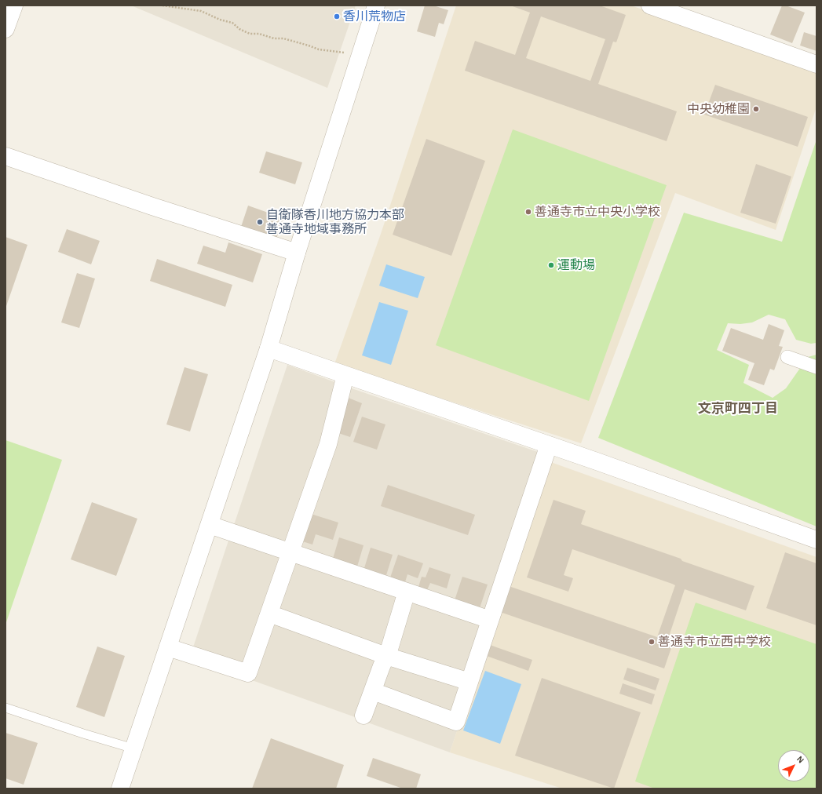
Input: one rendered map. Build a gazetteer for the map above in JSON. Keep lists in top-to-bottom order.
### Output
{
  "districts": ["文京町四丁目"],
  "places": [
    "香川荒物店",
    "中央幼稚園",
    "善通寺市立中央小学校",
    "自衛隊香川地方協力本部 善通寺地域事務所",
    "運動場",
    "善通寺市立西中学校"
  ],
  "north": "top right"
}
